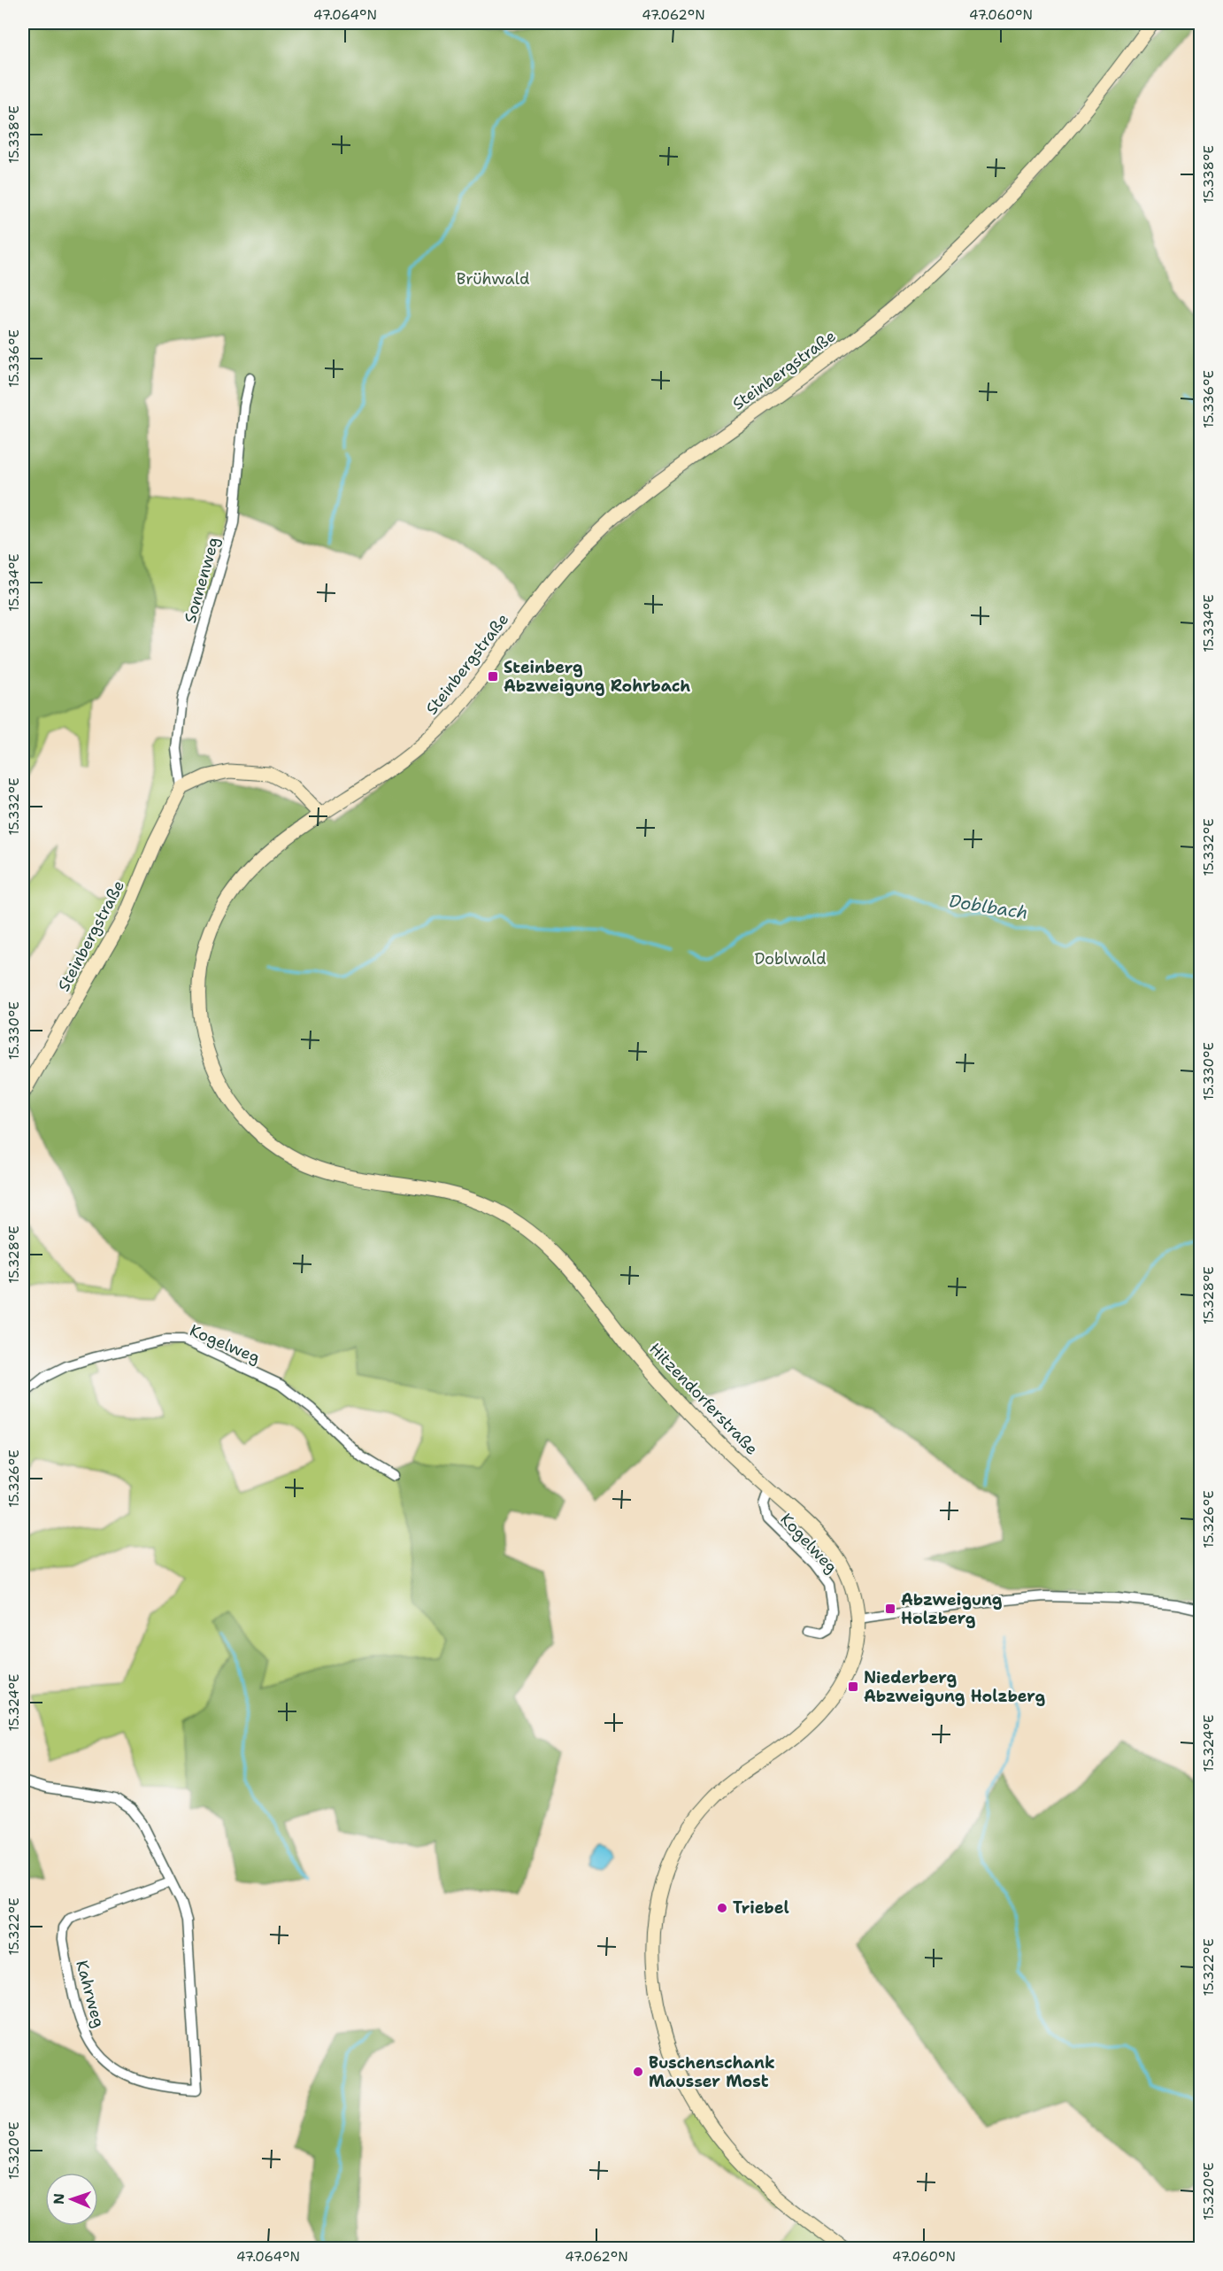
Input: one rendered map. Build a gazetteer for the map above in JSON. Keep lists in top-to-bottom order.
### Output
{
  "streets": {
    "main road": ["Steinbergstraße", "Hitzendorferstraße"],
    "street": ["Sonnenweg", "Kogelweg", "Kahrweg"]
  },
  "crossings": [
    ["Steinbergstraße", "Sonnenweg"],
    ["Steinbergstraße", "Hitzendorferstraße"],
    ["Kogelweg", "Hitzendorferstraße"]
  ],
  "water": ["Doblbach"],
  "parks": ["Brühwald", "Doblwald"],
  "places": {
    "transit": ["Steinberg Abzweigung Rohrbach", "Abzweigung Holzberg", "Niederberg Abzweigung Holzberg"],
    "other": ["Triebel", "Buschenschank Mausser Most"]
  },
  "north": "left",
  "coordinates": [
    "47.064°N",
    "47.062°N",
    "47.060°N",
    "15.338°E",
    "15.336°E",
    "15.334°E",
    "15.332°E",
    "15.330°E",
    "15.328°E",
    "15.326°E",
    "15.324°E",
    "15.322°E",
    "15.320°E"
  ]
}
